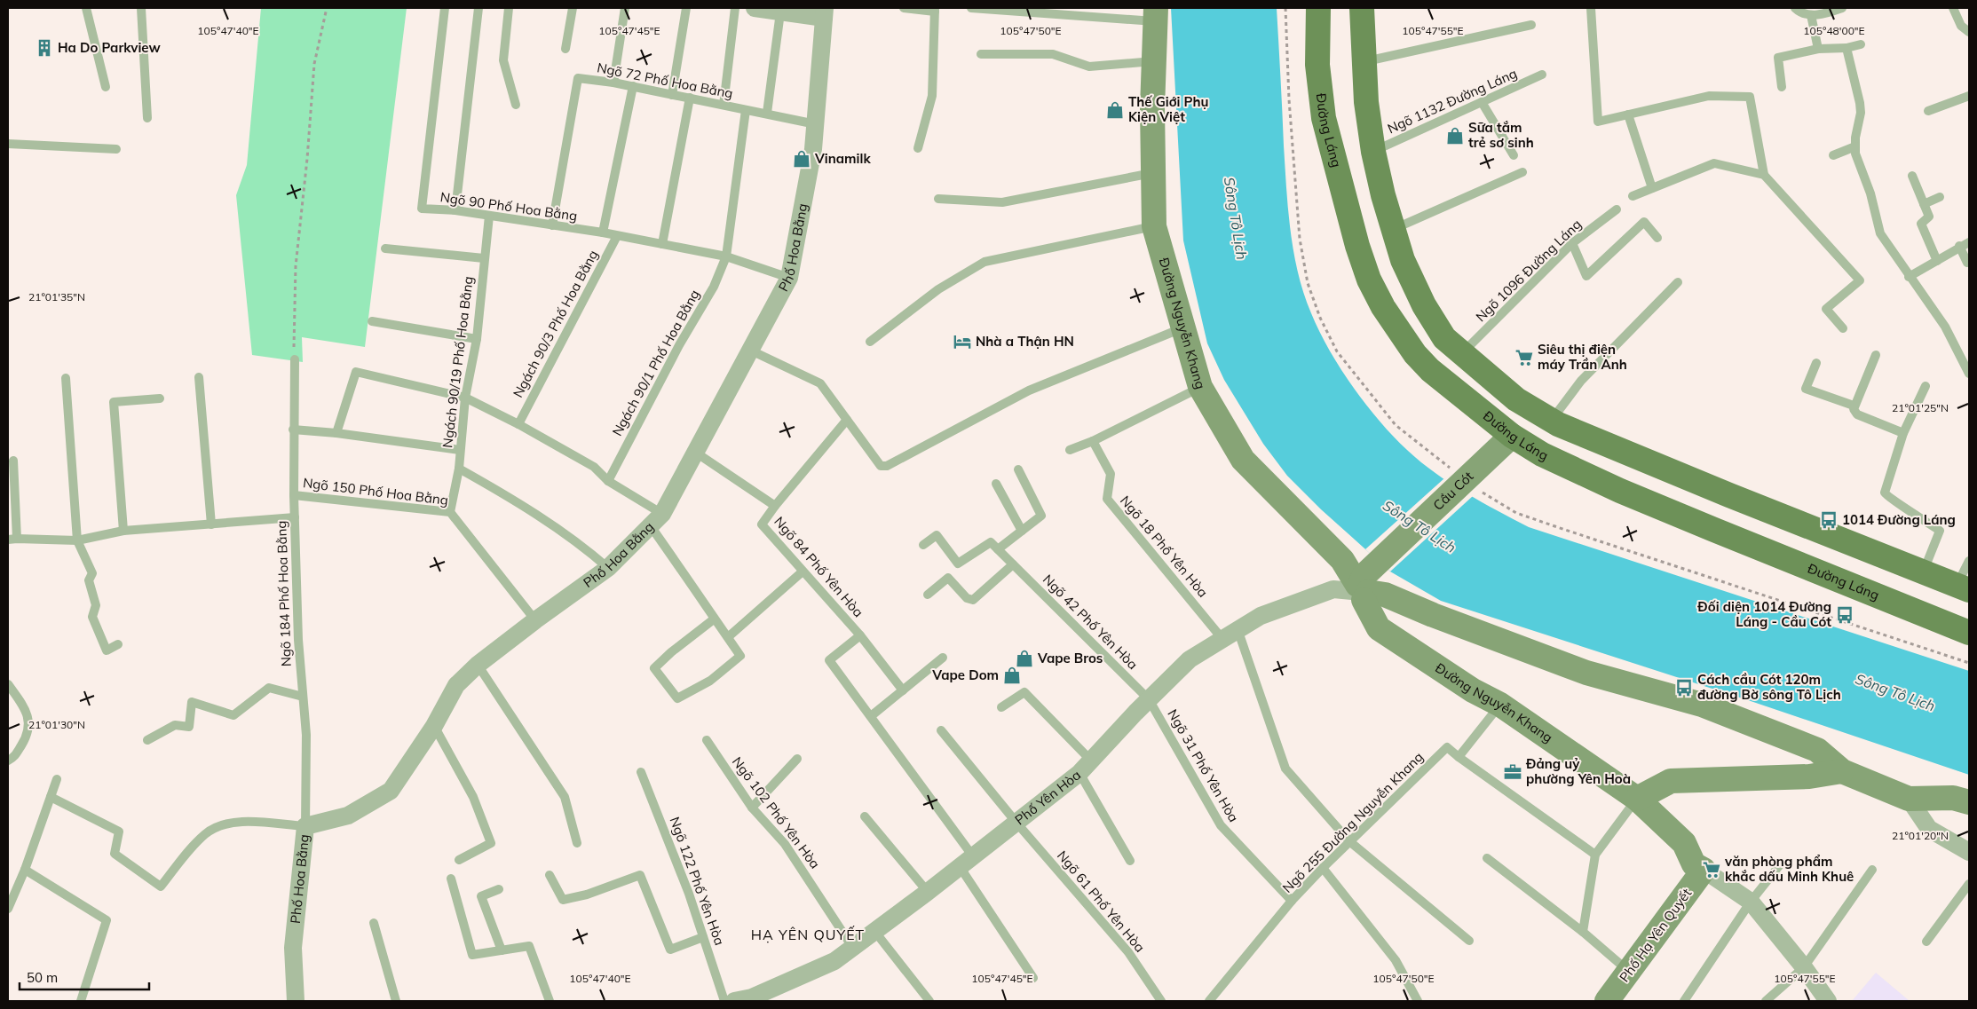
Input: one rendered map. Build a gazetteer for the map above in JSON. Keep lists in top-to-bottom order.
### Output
{
  "streets": {
    "main road": [
      "Đường Láng",
      "Đường Nguyễn Khang",
      "Cầu Cót",
      "Phố Hạ Yên Quyết"
    ],
    "street": ["Phố Hoa Bằng", "Phố Yên Hòa"],
    "lane": [
      "Ngõ 72 Phố Hoa Bằng",
      "Ngõ 1132 Đường Láng",
      "Ngõ 90 Phố Hoa Bằng",
      "Ngõ 1096 Đường Láng",
      "Ngách 90/3 Phố Hoa Bằng",
      "Ngách 90/19 Phố Hoa Bằng",
      "Ngách 90/1 Phố Hoa Bằng",
      "Ngõ 150 Phố Hoa Bằng",
      "Ngõ 18 Phố Yên Hòa",
      "Ngõ 84 Phố Yên Hòa",
      "Ngõ 184 Phố Hoa Bằng",
      "Ngõ 42 Phố Yên Hòa",
      "Ngõ 31 Phố Yên Hòa",
      "Ngõ 102 Phố Yên Hòa",
      "Ngõ 255 Đường Nguyễn Khang",
      "Ngõ 122 Phố Yên Hòa",
      "Ngõ 61 Phố Yên Hòa"
    ]
  },
  "crossings": [
    ["Ngõ 72 Phố Hoa Bằng", "Ngõ 90 Phố Hoa Bằng"],
    ["Ngõ 72 Phố Hoa Bằng", "Phố Hoa Bằng"],
    ["Ngõ 72 Phố Hoa Bằng", "Ngách 90/1 Phố Hoa Bằng"],
    ["Đường Láng", "Cầu Cót"],
    ["Ngõ 90 Phố Hoa Bằng", "Phố Hoa Bằng"],
    ["Ngõ 90 Phố Hoa Bằng", "Ngách 90/3 Phố Hoa Bằng"],
    ["Ngõ 90 Phố Hoa Bằng", "Ngách 90/19 Phố Hoa Bằng"],
    ["Ngõ 90 Phố Hoa Bằng", "Ngách 90/1 Phố Hoa Bằng"],
    ["Phố Hoa Bằng", "Ngõ 150 Phố Hoa Bằng"],
    ["Phố Hoa Bằng", "Ngõ 184 Phố Hoa Bằng"],
    ["Đường Nguyễn Khang", "Cầu Cót"],
    ["Đường Nguyễn Khang", "Phố Yên Hòa"],
    ["Đường Nguyễn Khang", "Phố Hạ Yên Quyết"],
    ["Ngách 90/19 Phố Hoa Bằng", "Ngõ 150 Phố Hoa Bằng"],
    ["Cầu Cót", "Phố Yên Hòa"],
    ["Ngõ 150 Phố Hoa Bằng", "Ngõ 184 Phố Hoa Bằng"],
    ["Ngõ 18 Phố Yên Hòa", "Phố Yên Hòa"],
    ["Ngõ 84 Phố Yên Hòa", "Phố Yên Hòa"],
    ["Ngõ 42 Phố Yên Hòa", "Ngõ 31 Phố Yên Hòa"],
    ["Ngõ 42 Phố Yên Hòa", "Phố Yên Hòa"],
    ["Ngõ 31 Phố Yên Hòa", "Phố Yên Hòa"],
    ["Ngõ 31 Phố Yên Hòa", "Ngõ 255 Đường Nguyễn Khang"],
    ["Phố Yên Hòa", "Ngõ 102 Phố Yên Hòa"],
    ["Phố Yên Hòa", "Ngõ 61 Phố Yên Hòa"]
  ],
  "districts": ["HẠ YÊN QUYẾT"],
  "water": ["Sông Tô Lịch"],
  "places": {
    "building": ["Ha Do Parkview"],
    "shop": [
      "Thế Giới Phụ Kiện Việt",
      "Sữa tắm trẻ sơ sinh",
      "Vinamilk",
      "Vape Bros",
      "Vape Dom"
    ],
    "hotel": ["Nhà a Thận HN"],
    "supermarket": ["Siêu thị điện máy Trần Anh", "văn phòng phẩm khắc dấu Minh Khuê"],
    "bus stop": ["1014 Đường Láng", "Đối diện 1014 Đường Láng - Cầu Cót", "Cách cầu Cót 120m đường Bờ sông Tô Lịch"],
    "office": ["Đảng uỷ phường Yên Hoà"]
  },
  "scale_bar": "50 m",
  "coordinates": [
    "105°47'40\"E",
    "105°47'45\"E",
    "105°47'50\"E",
    "105°47'55\"E",
    "105°48'00\"E",
    "21°01'35\"N",
    "21°01'25\"N",
    "21°01'30\"N",
    "21°01'20\"N"
  ]
}
